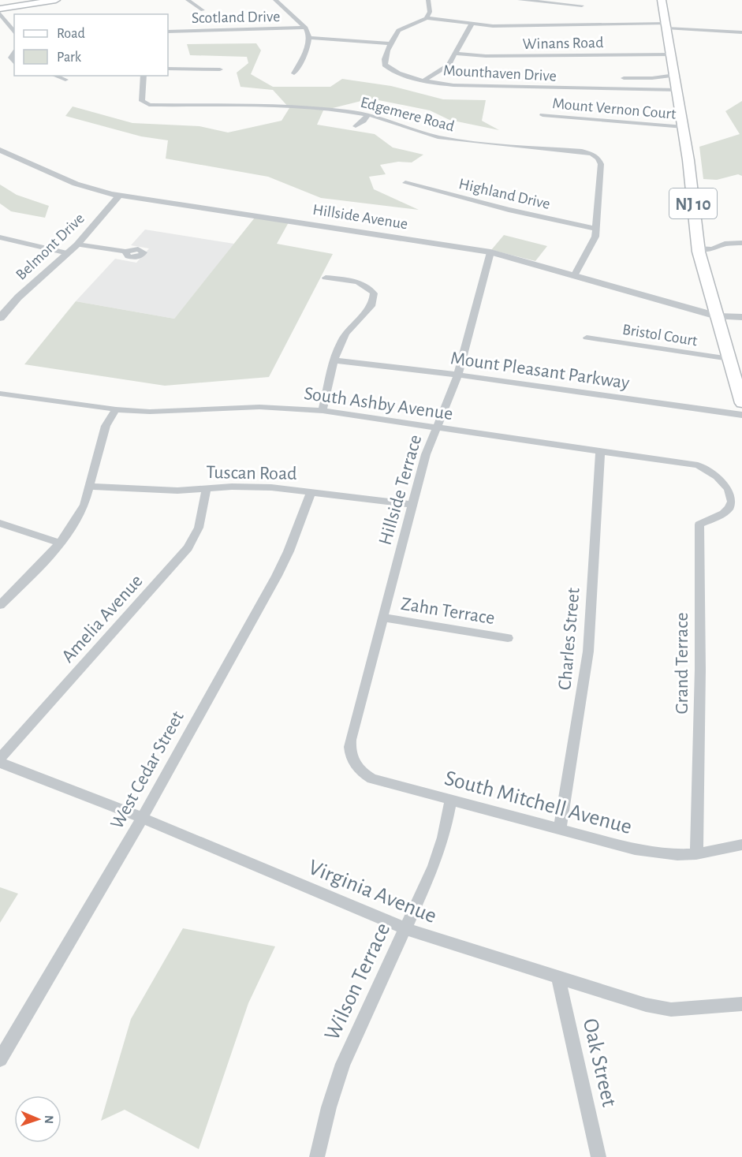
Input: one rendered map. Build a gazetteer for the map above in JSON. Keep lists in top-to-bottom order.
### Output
{
  "streets": {
    "main road": ["NJ 10"],
    "street": [
      "Scotland Drive",
      "Winans Road",
      "Mounthaven Drive",
      "Mount Vernon Court",
      "Edgemere Road",
      "Highland Drive",
      "Hillside Avenue",
      "Belmont Drive",
      "Bristol Court",
      "Mount Pleasant Parkway",
      "South Ashby Avenue",
      "Tuscan Road",
      "Hillside Terrace",
      "Zahn Terrace",
      "Amelia Avenue",
      "Charles Street",
      "Grand Terrace",
      "West Cedar Street",
      "South Mitchell Avenue",
      "Virginia Avenue",
      "Wilson Terrace",
      "Oak Street"
    ]
  },
  "crossings": [
    ["Winans Road", "NJ 10"],
    ["Mounthaven Drive", "NJ 10"],
    ["Mount Vernon Court", "NJ 10"],
    ["Edgemere Road", "Highland Drive"],
    ["Edgemere Road", "Hillside Avenue"],
    ["NJ 10", "Hillside Avenue"],
    ["NJ 10", "Bristol Court"],
    ["Hillside Avenue", "Belmont Drive"],
    ["Hillside Avenue", "Hillside Terrace"],
    ["Mount Pleasant Parkway", "Hillside Terrace"],
    ["South Ashby Avenue", "Hillside Terrace"],
    ["South Ashby Avenue", "Charles Street"],
    ["South Ashby Avenue", "Grand Terrace"],
    ["Tuscan Road", "Hillside Terrace"],
    ["Tuscan Road", "Amelia Avenue"],
    ["Tuscan Road", "West Cedar Street"],
    ["Hillside Terrace", "Zahn Terrace"],
    ["Hillside Terrace", "South Mitchell Avenue"],
    ["Amelia Avenue", "Virginia Avenue"],
    ["Charles Street", "South Mitchell Avenue"],
    ["Grand Terrace", "South Mitchell Avenue"],
    ["West Cedar Street", "Virginia Avenue"],
    ["South Mitchell Avenue", "Wilson Terrace"],
    ["Virginia Avenue", "Wilson Terrace"],
    ["Virginia Avenue", "Oak Street"]
  ],
  "legend": ["Road", "Park"],
  "north": "right"
}
